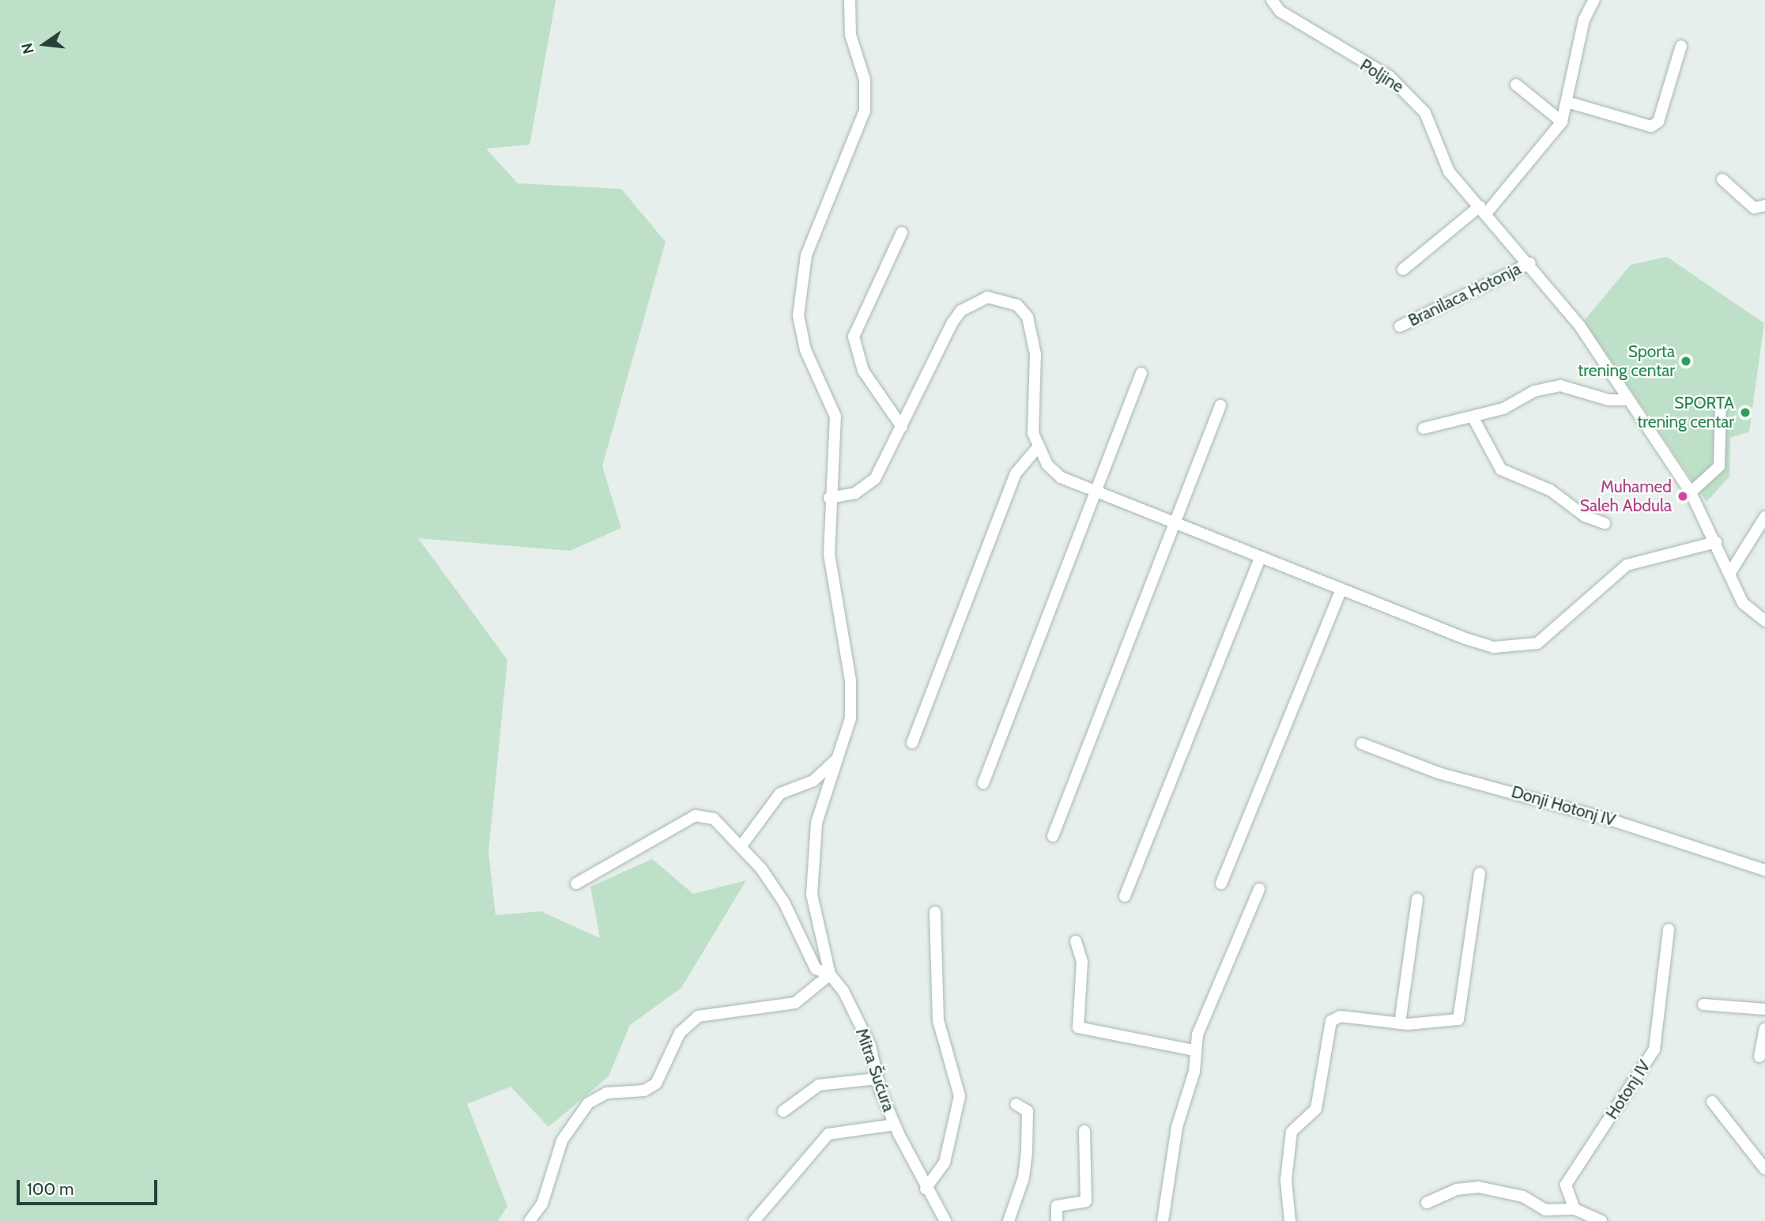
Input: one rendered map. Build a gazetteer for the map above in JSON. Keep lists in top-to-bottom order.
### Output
{
  "streets": {
    "street": [
      "Poljine",
      "Branilaca Hotonja",
      "Donji Hotonj IV",
      "Mitra Šućura",
      "Hotonj IV"
    ]
  },
  "crossings": [
    ["Poljine", "Branilaca Hotonja"]
  ],
  "places": ["Sporta trening centar", "SPORTA trening centar", "Muhamed Saleh Abdula"],
  "scale_bar": "100 m",
  "north": "left"
}
